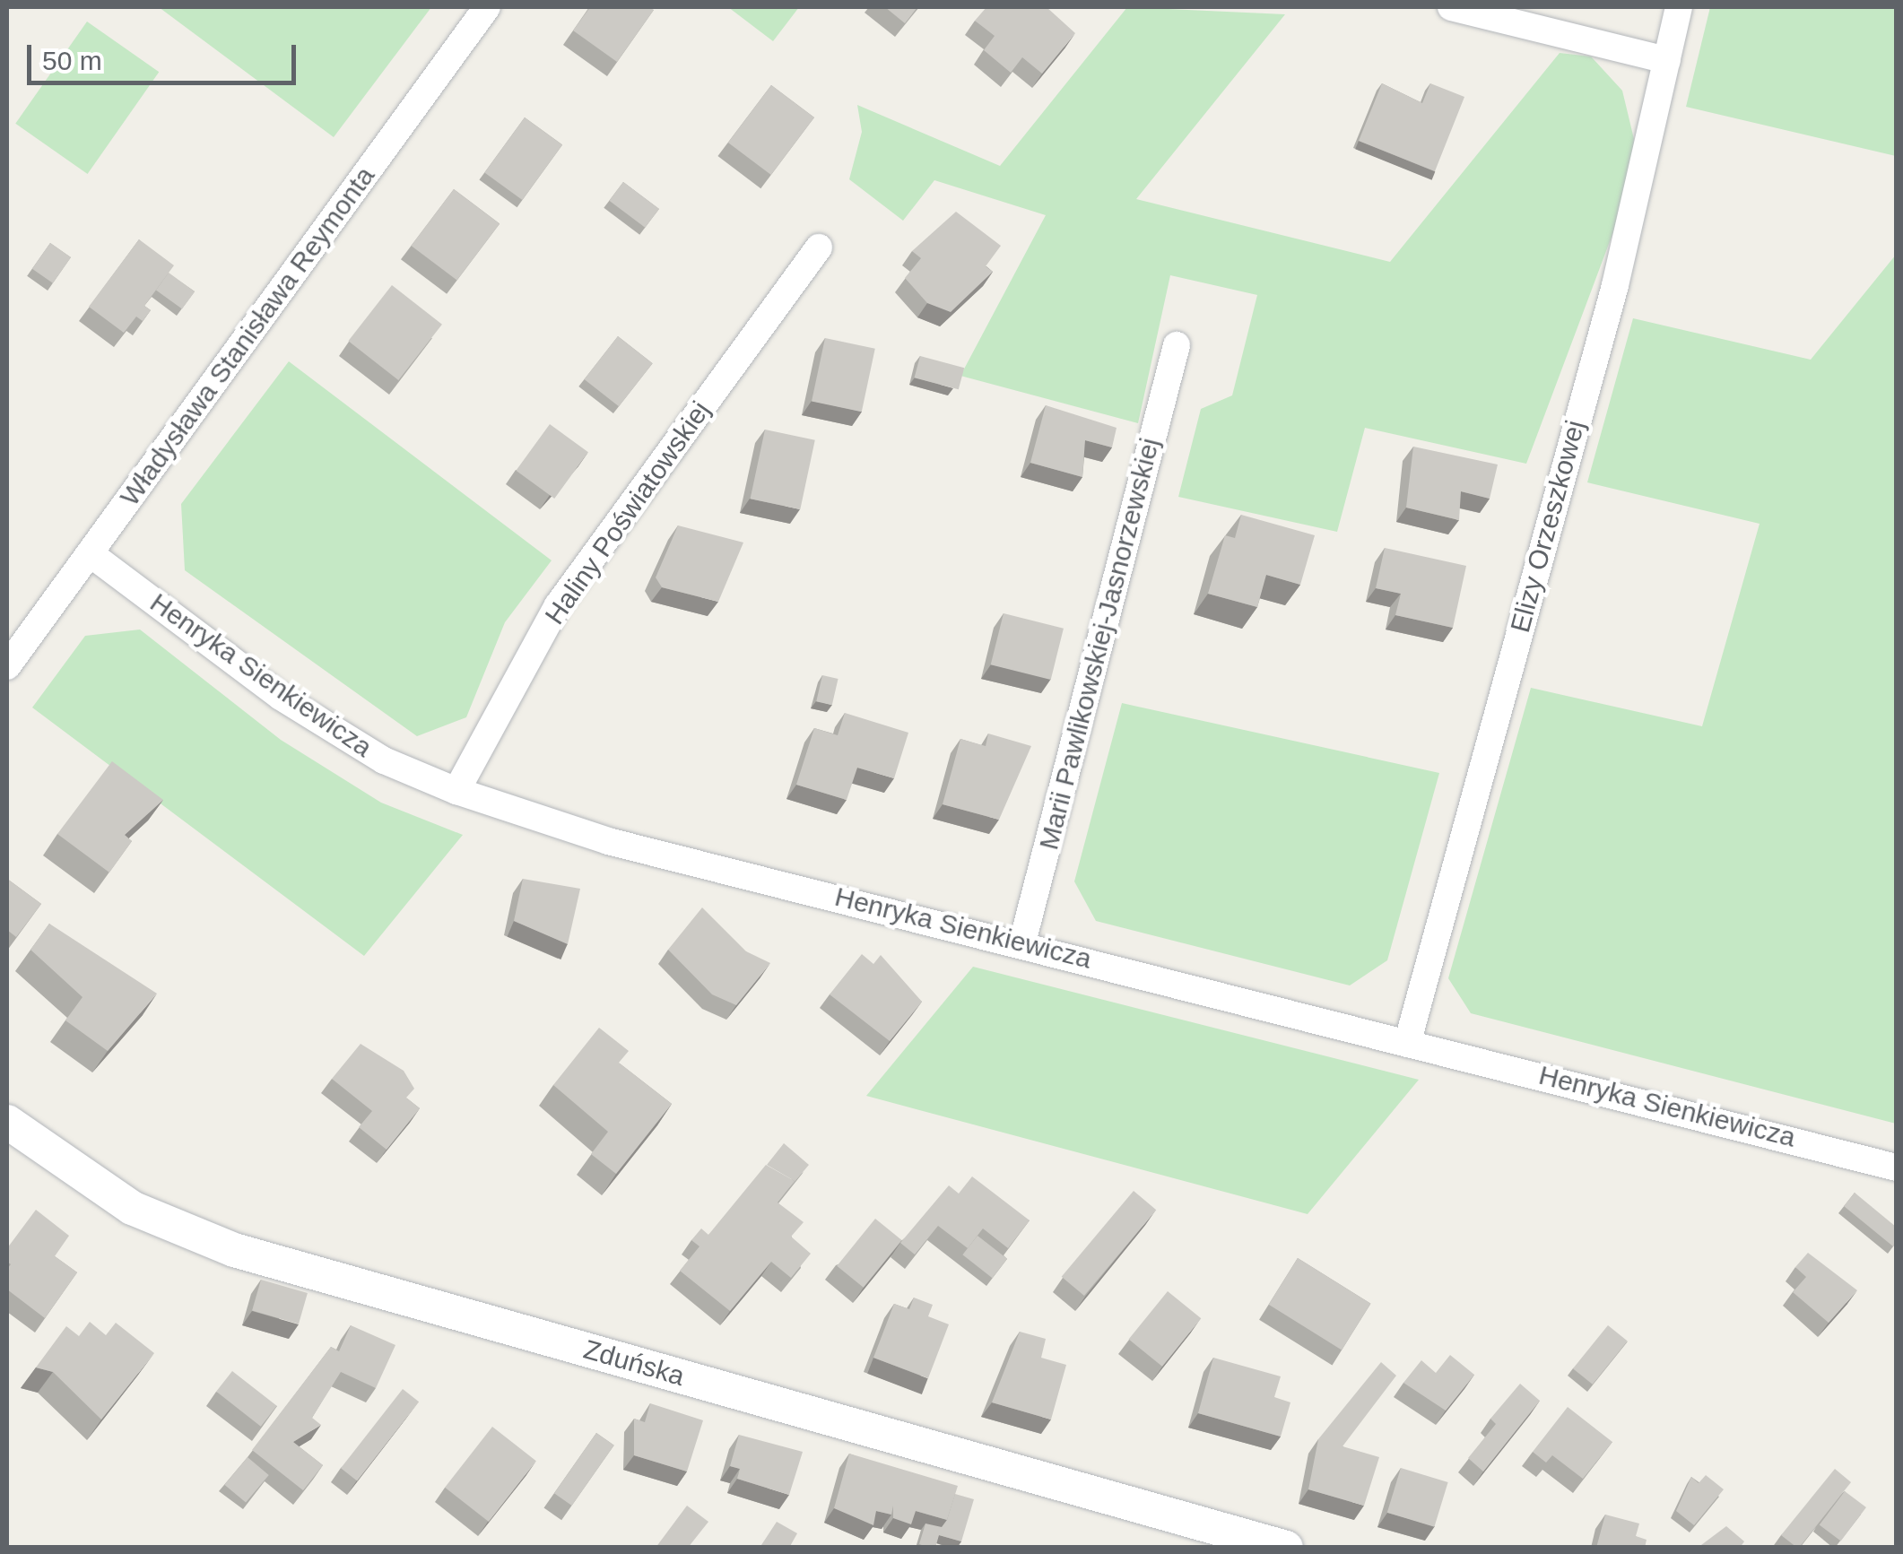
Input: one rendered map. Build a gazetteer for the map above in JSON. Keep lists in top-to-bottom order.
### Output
{
  "streets": {
    "street": [
      "Władysława Stanisława Reymonta",
      "Haliny Poświatowskiej",
      "Elizy Orzeszkowej",
      "Marii Pawlikowskiej-Jasnorzewskiej",
      "Henryka Sienkiewicza",
      "Zduńska"
    ]
  },
  "crossings": [
    ["Władysława Stanisława Reymonta", "Henryka Sienkiewicza"],
    ["Haliny Poświatowskiej", "Henryka Sienkiewicza"],
    ["Elizy Orzeszkowej", "Henryka Sienkiewicza"],
    ["Marii Pawlikowskiej-Jasnorzewskiej", "Henryka Sienkiewicza"]
  ],
  "scale_bar": "50 m"
}
